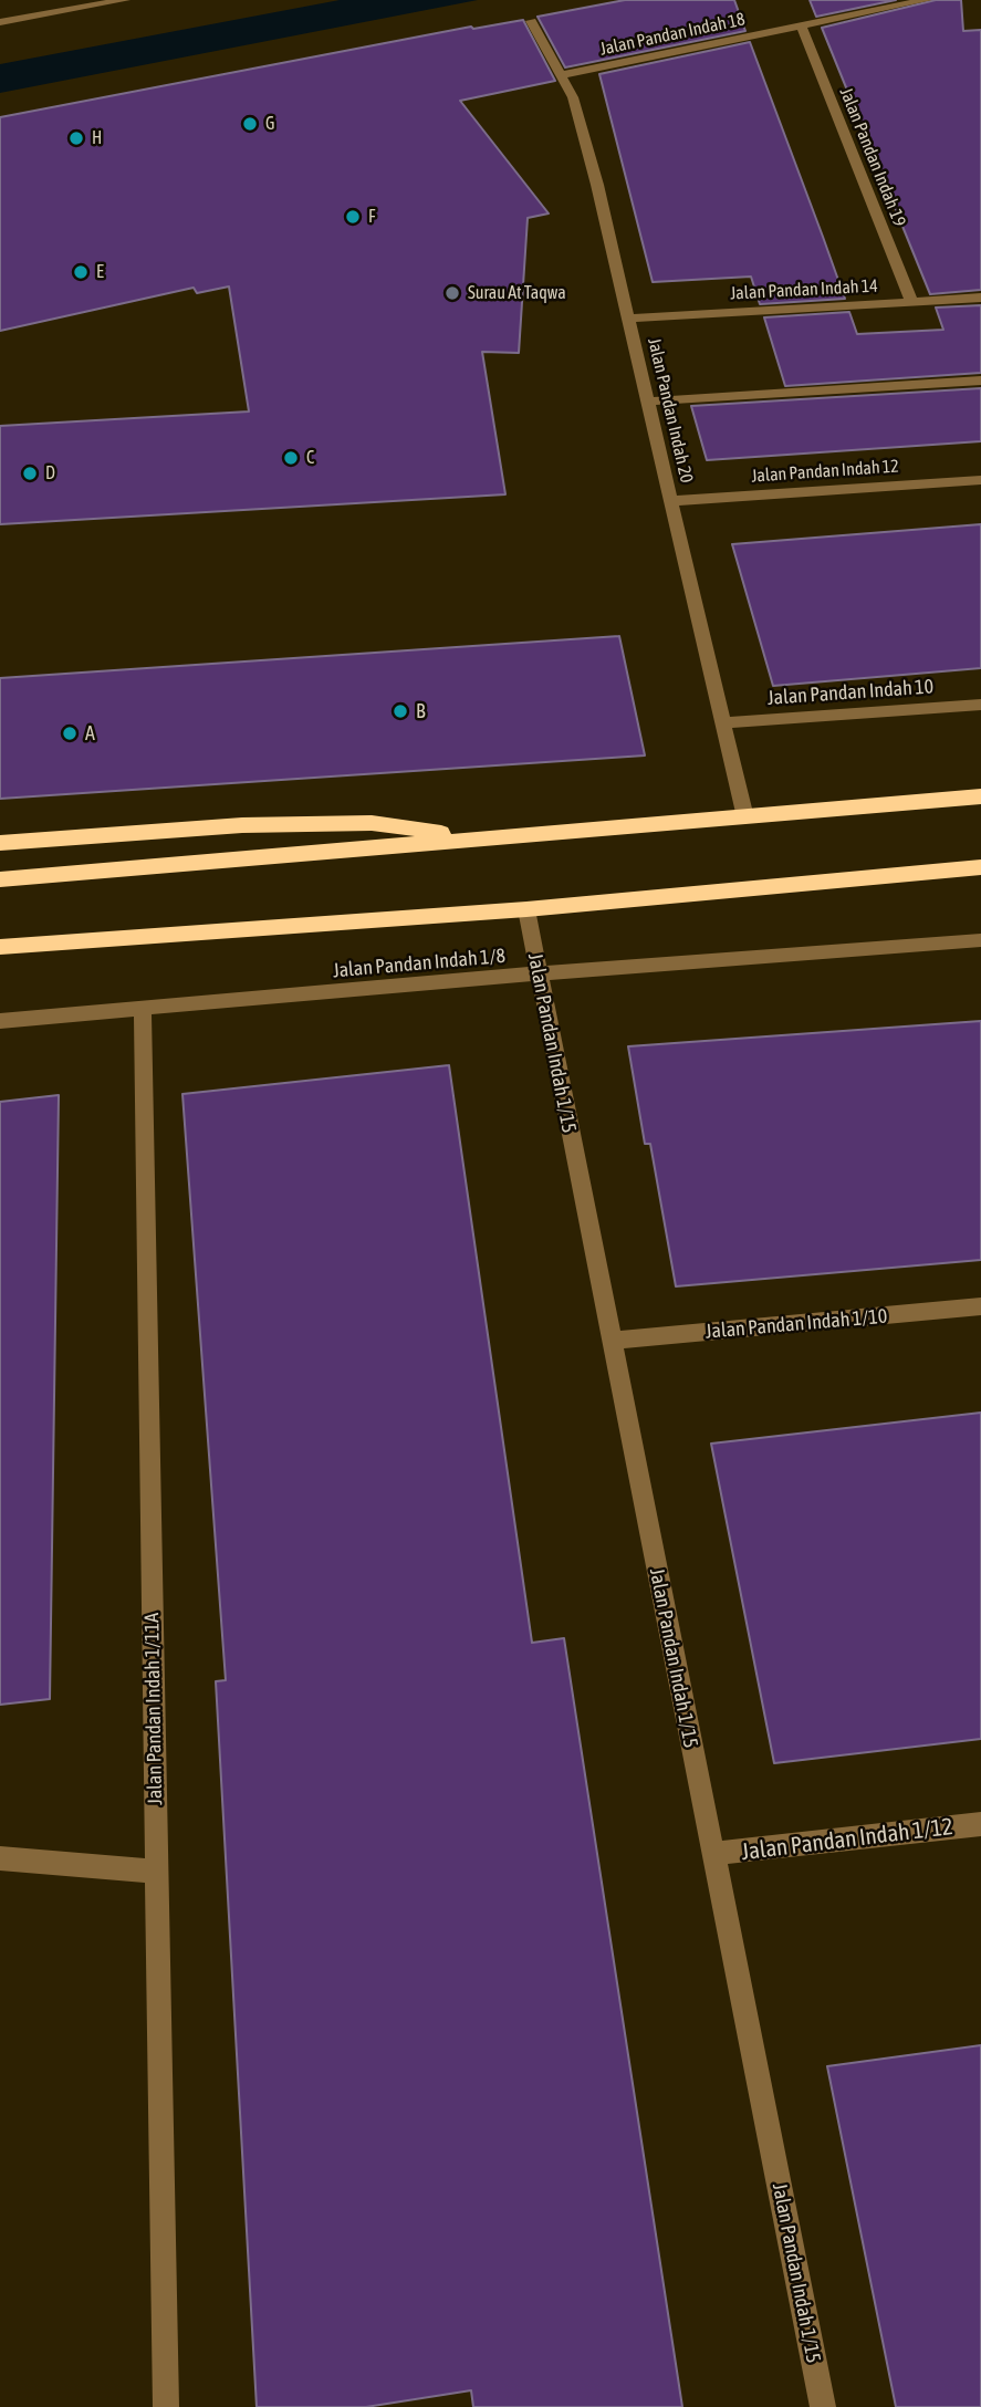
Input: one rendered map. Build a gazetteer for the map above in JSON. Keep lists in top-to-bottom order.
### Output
{
  "streets": {
    "street": [
      "Jalan Pandan Indah 18",
      "Jalan Pandan Indah 19",
      "Jalan Pandan Indah 14",
      "Jalan Pandan Indah 20",
      "Jalan Pandan Indah 12",
      "Jalan Pandan Indah 10",
      "Jalan Pandan Indah 1/8",
      "Jalan Pandan Indah 1/15",
      "Jalan Pandan Indah 1/10",
      "Jalan Pandan Indah 1/11A",
      "Jalan Pandan Indah 1/12"
    ]
  },
  "crossings": [
    ["Jalan Pandan Indah 18", "Jalan Pandan Indah 19"],
    ["Jalan Pandan Indah 18", "Jalan Pandan Indah 20"],
    ["Jalan Pandan Indah 19", "Jalan Pandan Indah 14"],
    ["Jalan Pandan Indah 14", "Jalan Pandan Indah 20"],
    ["Jalan Pandan Indah 20", "Jalan Pandan Indah 12"],
    ["Jalan Pandan Indah 20", "Jalan Pandan Indah 10"],
    ["Jalan Pandan Indah 1/8", "Jalan Pandan Indah 1/15"],
    ["Jalan Pandan Indah 1/8", "Jalan Pandan Indah 1/11A"],
    ["Jalan Pandan Indah 1/15", "Jalan Pandan Indah 1/10"],
    ["Jalan Pandan Indah 1/15", "Jalan Pandan Indah 1/12"]
  ],
  "places": [
    "G",
    "H",
    "F",
    "E",
    "Surau At Taqwa",
    "C",
    "D",
    "B",
    "A"
  ]
}
